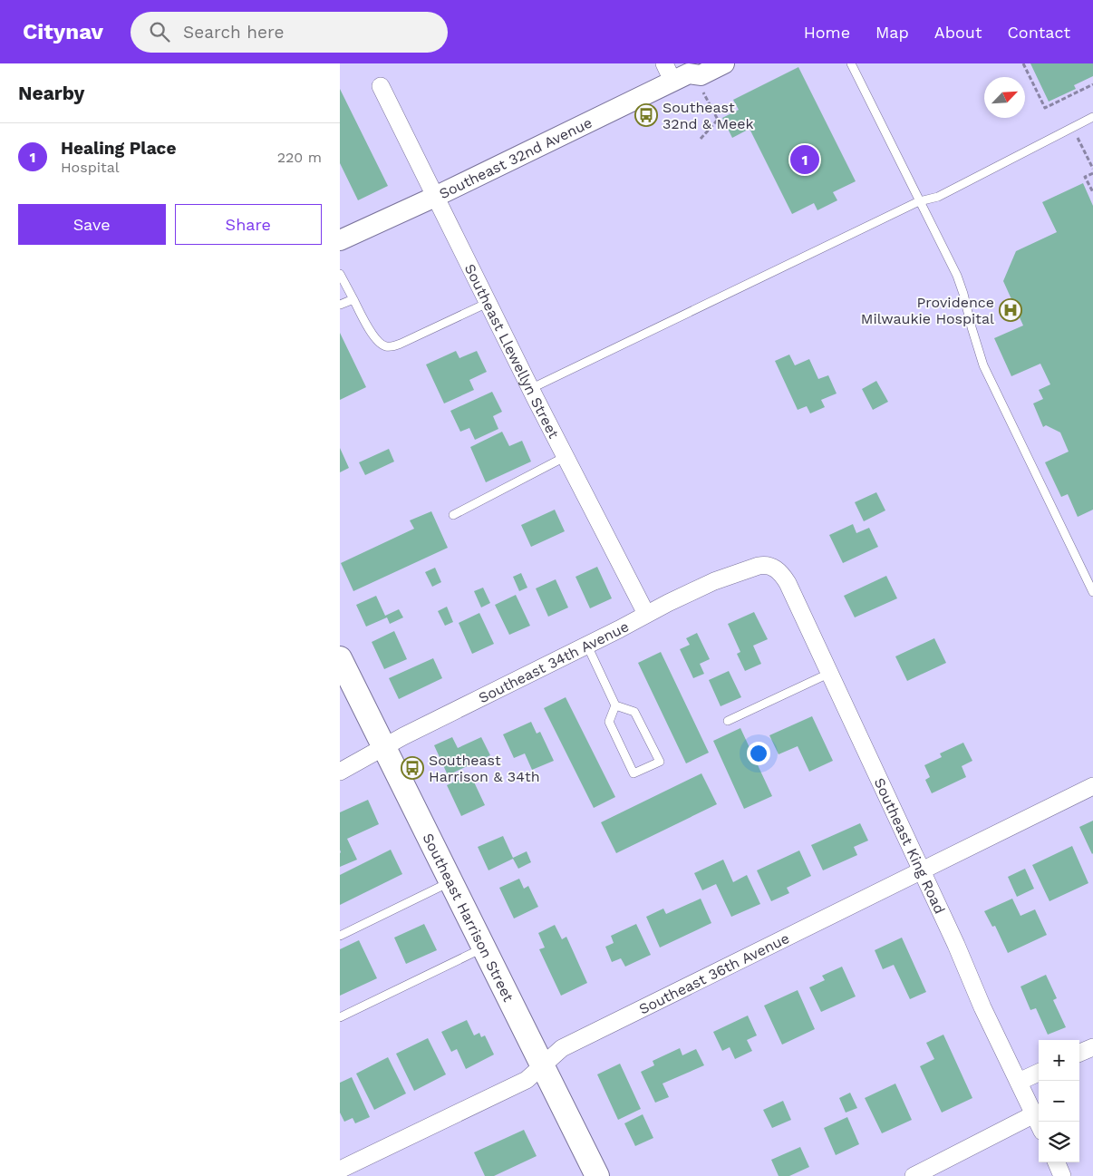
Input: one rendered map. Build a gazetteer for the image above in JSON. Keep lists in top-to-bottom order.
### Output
{
  "streets": {
    "main road": ["Southeast Harrison Street"],
    "street": [
      "Southeast 32nd Avenue",
      "Southeast Llewellyn Street",
      "Southeast 34th Avenue",
      "Southeast King Road",
      "Southeast 36th Avenue"
    ]
  },
  "crossings": [
    ["Southeast 32nd Avenue", "Southeast Llewellyn Street"],
    ["Southeast Llewellyn Street", "Southeast 34th Avenue"],
    ["Southeast 34th Avenue", "Southeast King Road"],
    ["Southeast 34th Avenue", "Southeast Harrison Street"],
    ["Southeast King Road", "Southeast 36th Avenue"],
    ["Southeast Harrison Street", "Southeast 36th Avenue"]
  ],
  "places": {
    "bus stop": ["Southeast 32nd & Meek", "Southeast Harrison & 34th"],
    "hospital": ["Providence Milwaukie Hospital"]
  },
  "north": "top right",
  "page": {
    "header": "Citynav",
    "search": "Search here",
    "nav": [
      "Home",
      "Map",
      "About",
      "Contact"
    ],
    "heading": "Nearby",
    "list": [
      {
        "mark": "1",
        "name": "Healing Place",
        "note": "Hospital",
        "value": "220 m"
      }
    ],
    "pins": "1",
    "buttons": ["Save", "Share"],
    "map_buttons": ["+", "−"]
  }
}
